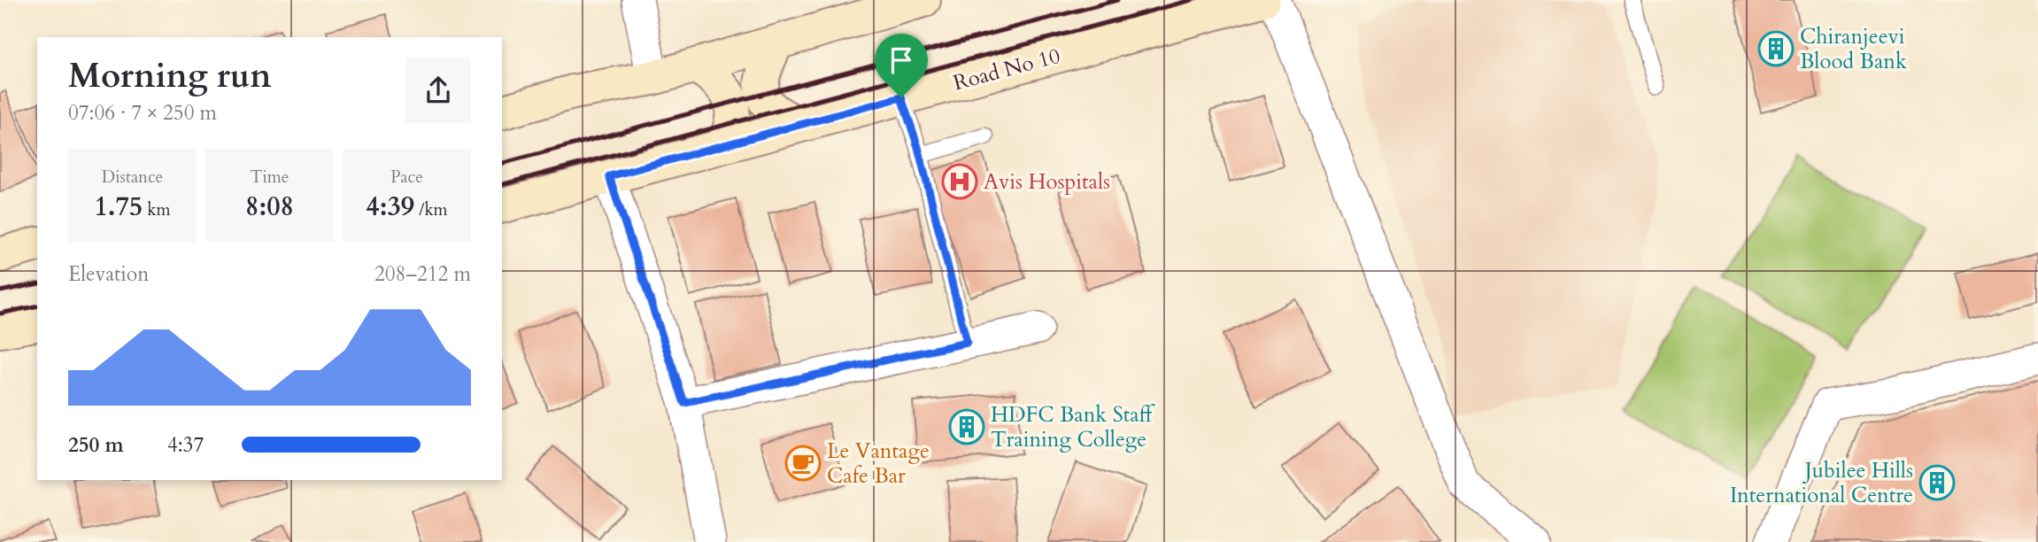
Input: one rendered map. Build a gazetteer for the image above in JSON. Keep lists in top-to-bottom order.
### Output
{
  "streets": {
    "main road": ["Road No 10"]
  },
  "places": {
    "building": ["Chiranjeevi Blood Bank", "HDFC Bank Staff Training College", "Jubilee Hills International Centre"],
    "hospital": ["Avis Hospitals"],
    "cafe": ["Le Vantage Cafe Bar"]
  },
  "page": {
    "heading": ["Morning run", "07:06 · 7 × 250 m"],
    "stats": [
      ["Distance", "1.75 km"],
      ["Time", "8:08"],
      ["Pace", "4:39 /km"]
    ],
    "chart": ["Elevation", "208–212 m"],
    "list": [
      {
        "name": "250 m",
        "note": "4:37"
      }
    ]
  }
}
